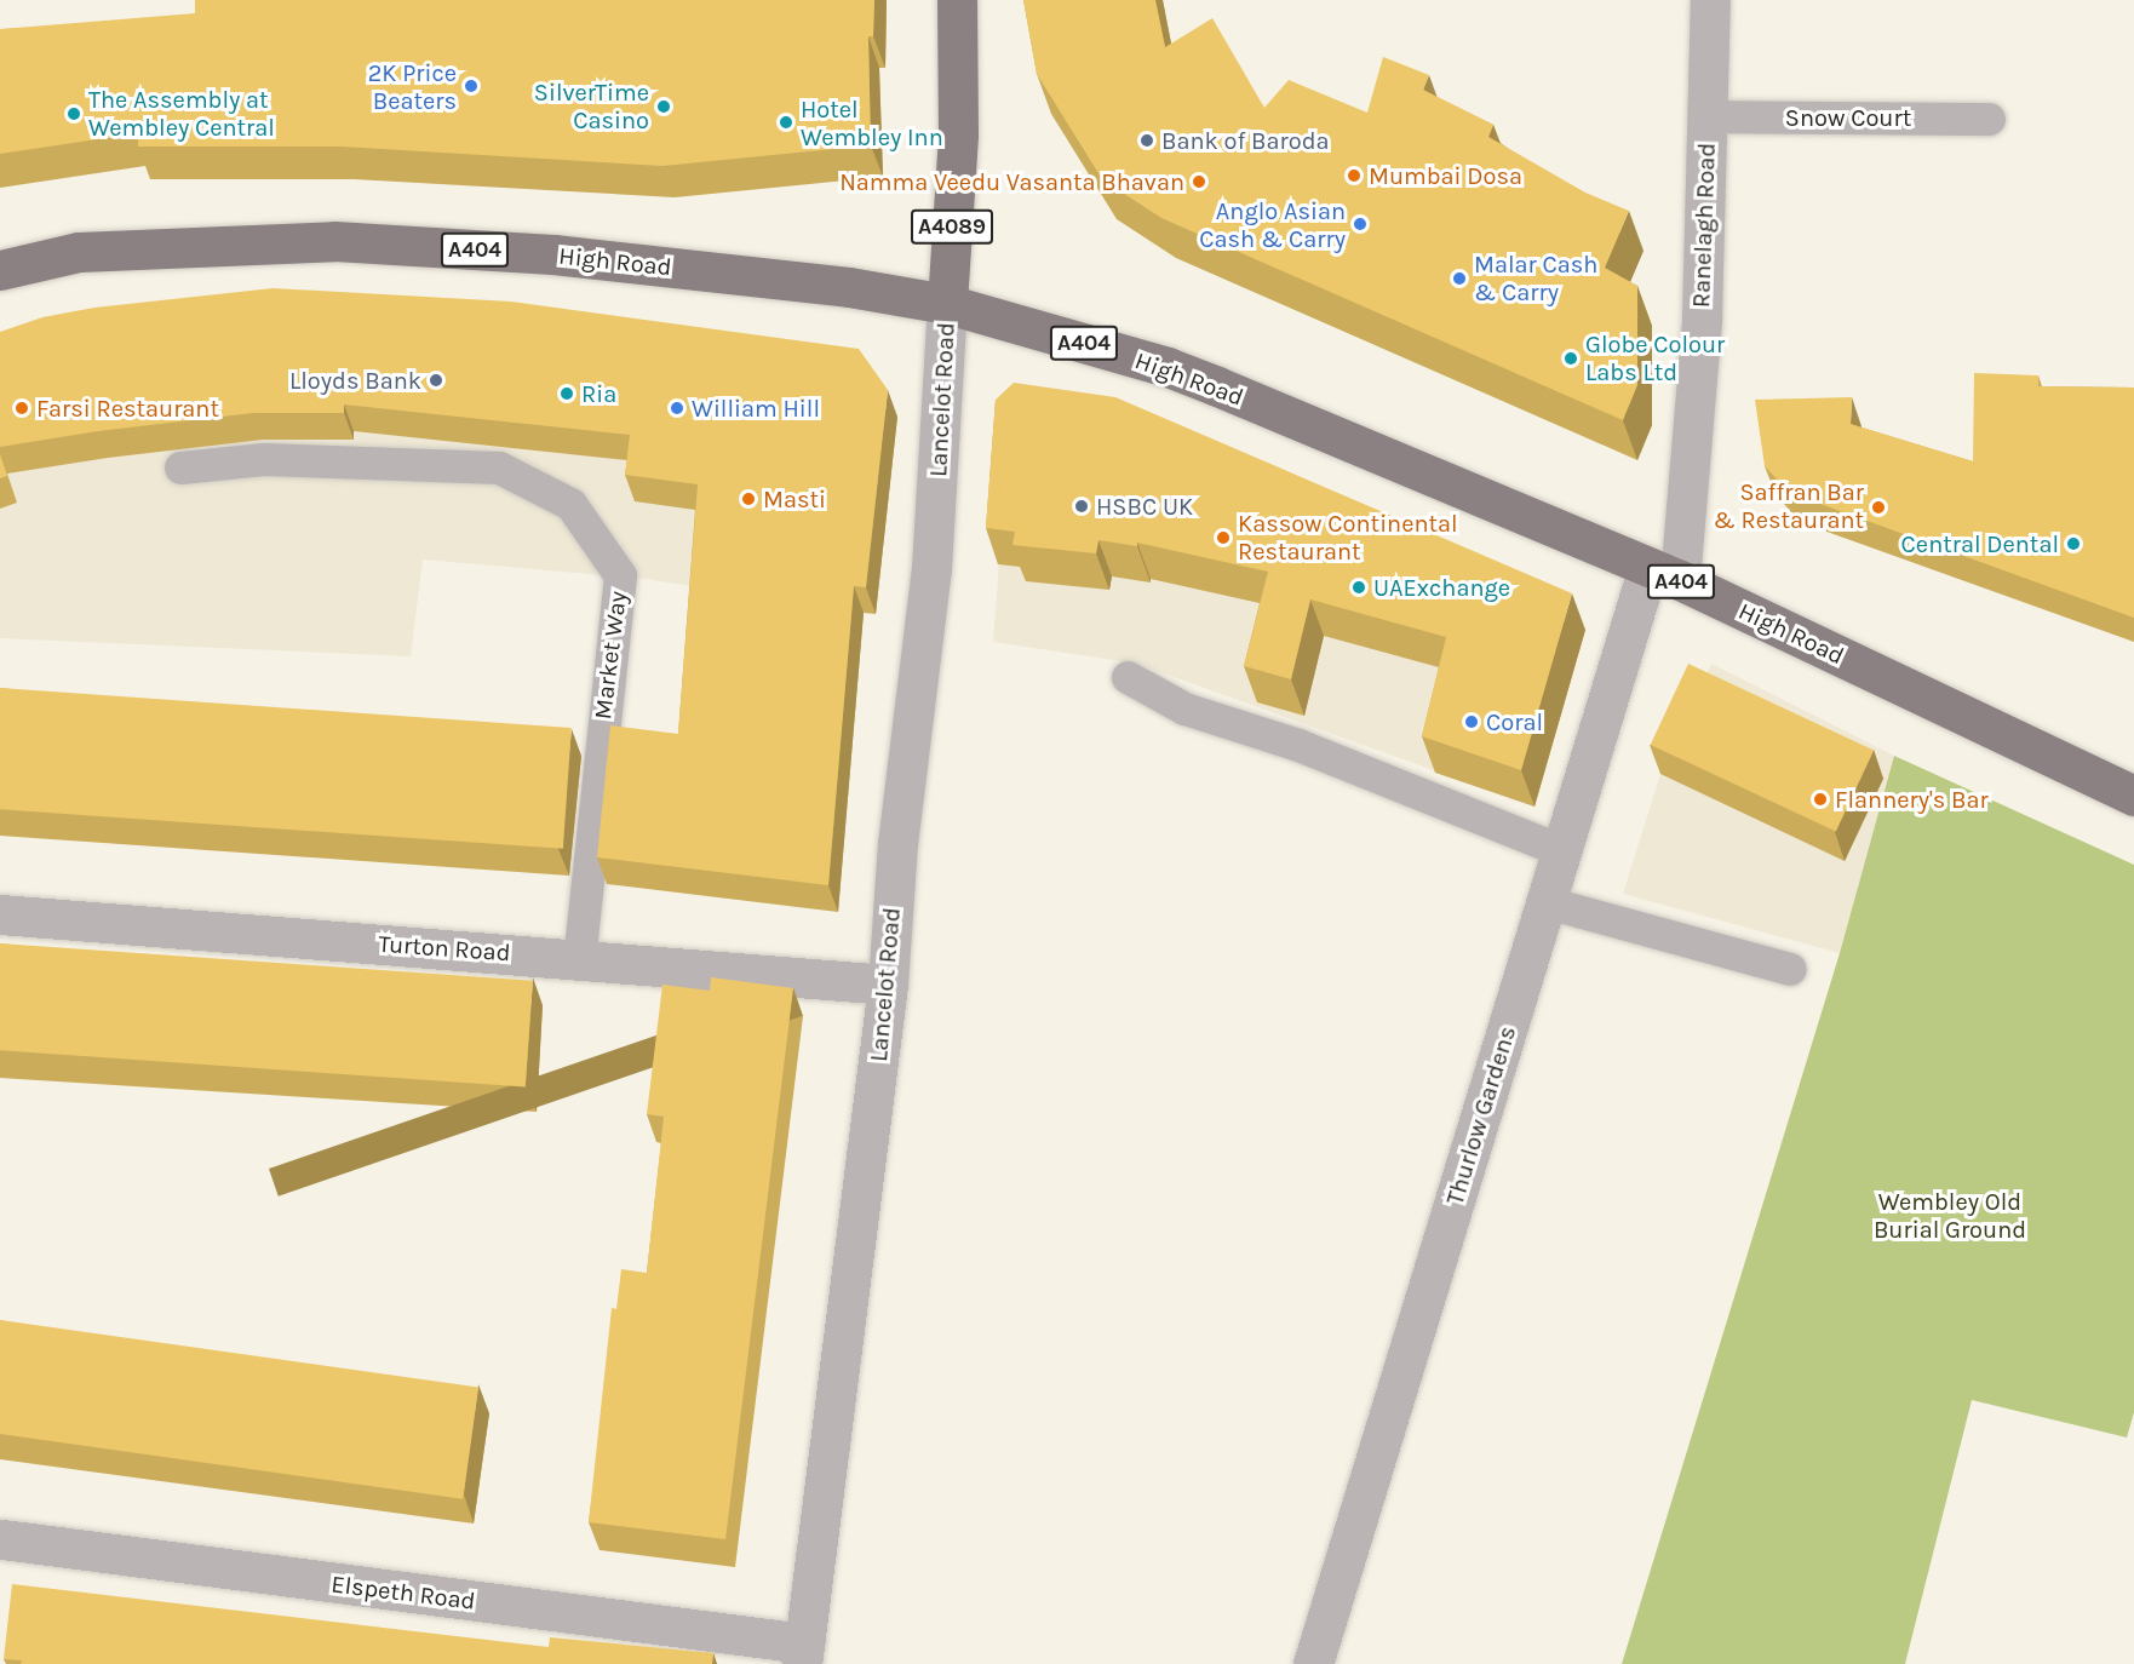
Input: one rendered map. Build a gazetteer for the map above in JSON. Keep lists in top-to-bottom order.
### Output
{
  "streets": {
    "main road": ["A4089", "A404", "High Road"],
    "street": [
      "Ranelagh Road",
      "Lancelot Road",
      "Turton Road",
      "Thurlow Gardens",
      "Elspeth Road"
    ],
    "lane": ["Snow Court", "Market Way"]
  },
  "crossings": [
    ["Snow Court", "Ranelagh Road"],
    ["Ranelagh Road", "High Road"],
    ["Ranelagh Road", "Thurlow Gardens"],
    ["A4089", "High Road"],
    ["A4089", "Lancelot Road"],
    ["High Road", "Lancelot Road"],
    ["High Road", "Thurlow Gardens"],
    ["Lancelot Road", "Turton Road"],
    ["Lancelot Road", "Elspeth Road"],
    ["Market Way", "Turton Road"]
  ],
  "parks": ["Wembley Old Burial Ground"],
  "places": [
    "2K Price Beaters",
    "SilverTime Casino",
    "The Assembly at Wembley Central",
    "Hotel Wembley Inn",
    "Bank of Baroda",
    "Mumbai Dosa",
    "Namma Veedu Vasanta Bhavan",
    "Anglo Asian Cash & Carry",
    "Malar Cash & Carry",
    "Globe Colour Labs Ltd",
    "Lloyds Bank",
    "Ria",
    "Farsi Restaurant",
    "William Hill",
    "Masti",
    "HSBC UK",
    "Saffran Bar & Restaurant",
    "Kassow Continental Restaurant",
    "Central Dental",
    "UAExchange",
    "Coral",
    "Flannery's Bar"
  ]
}
